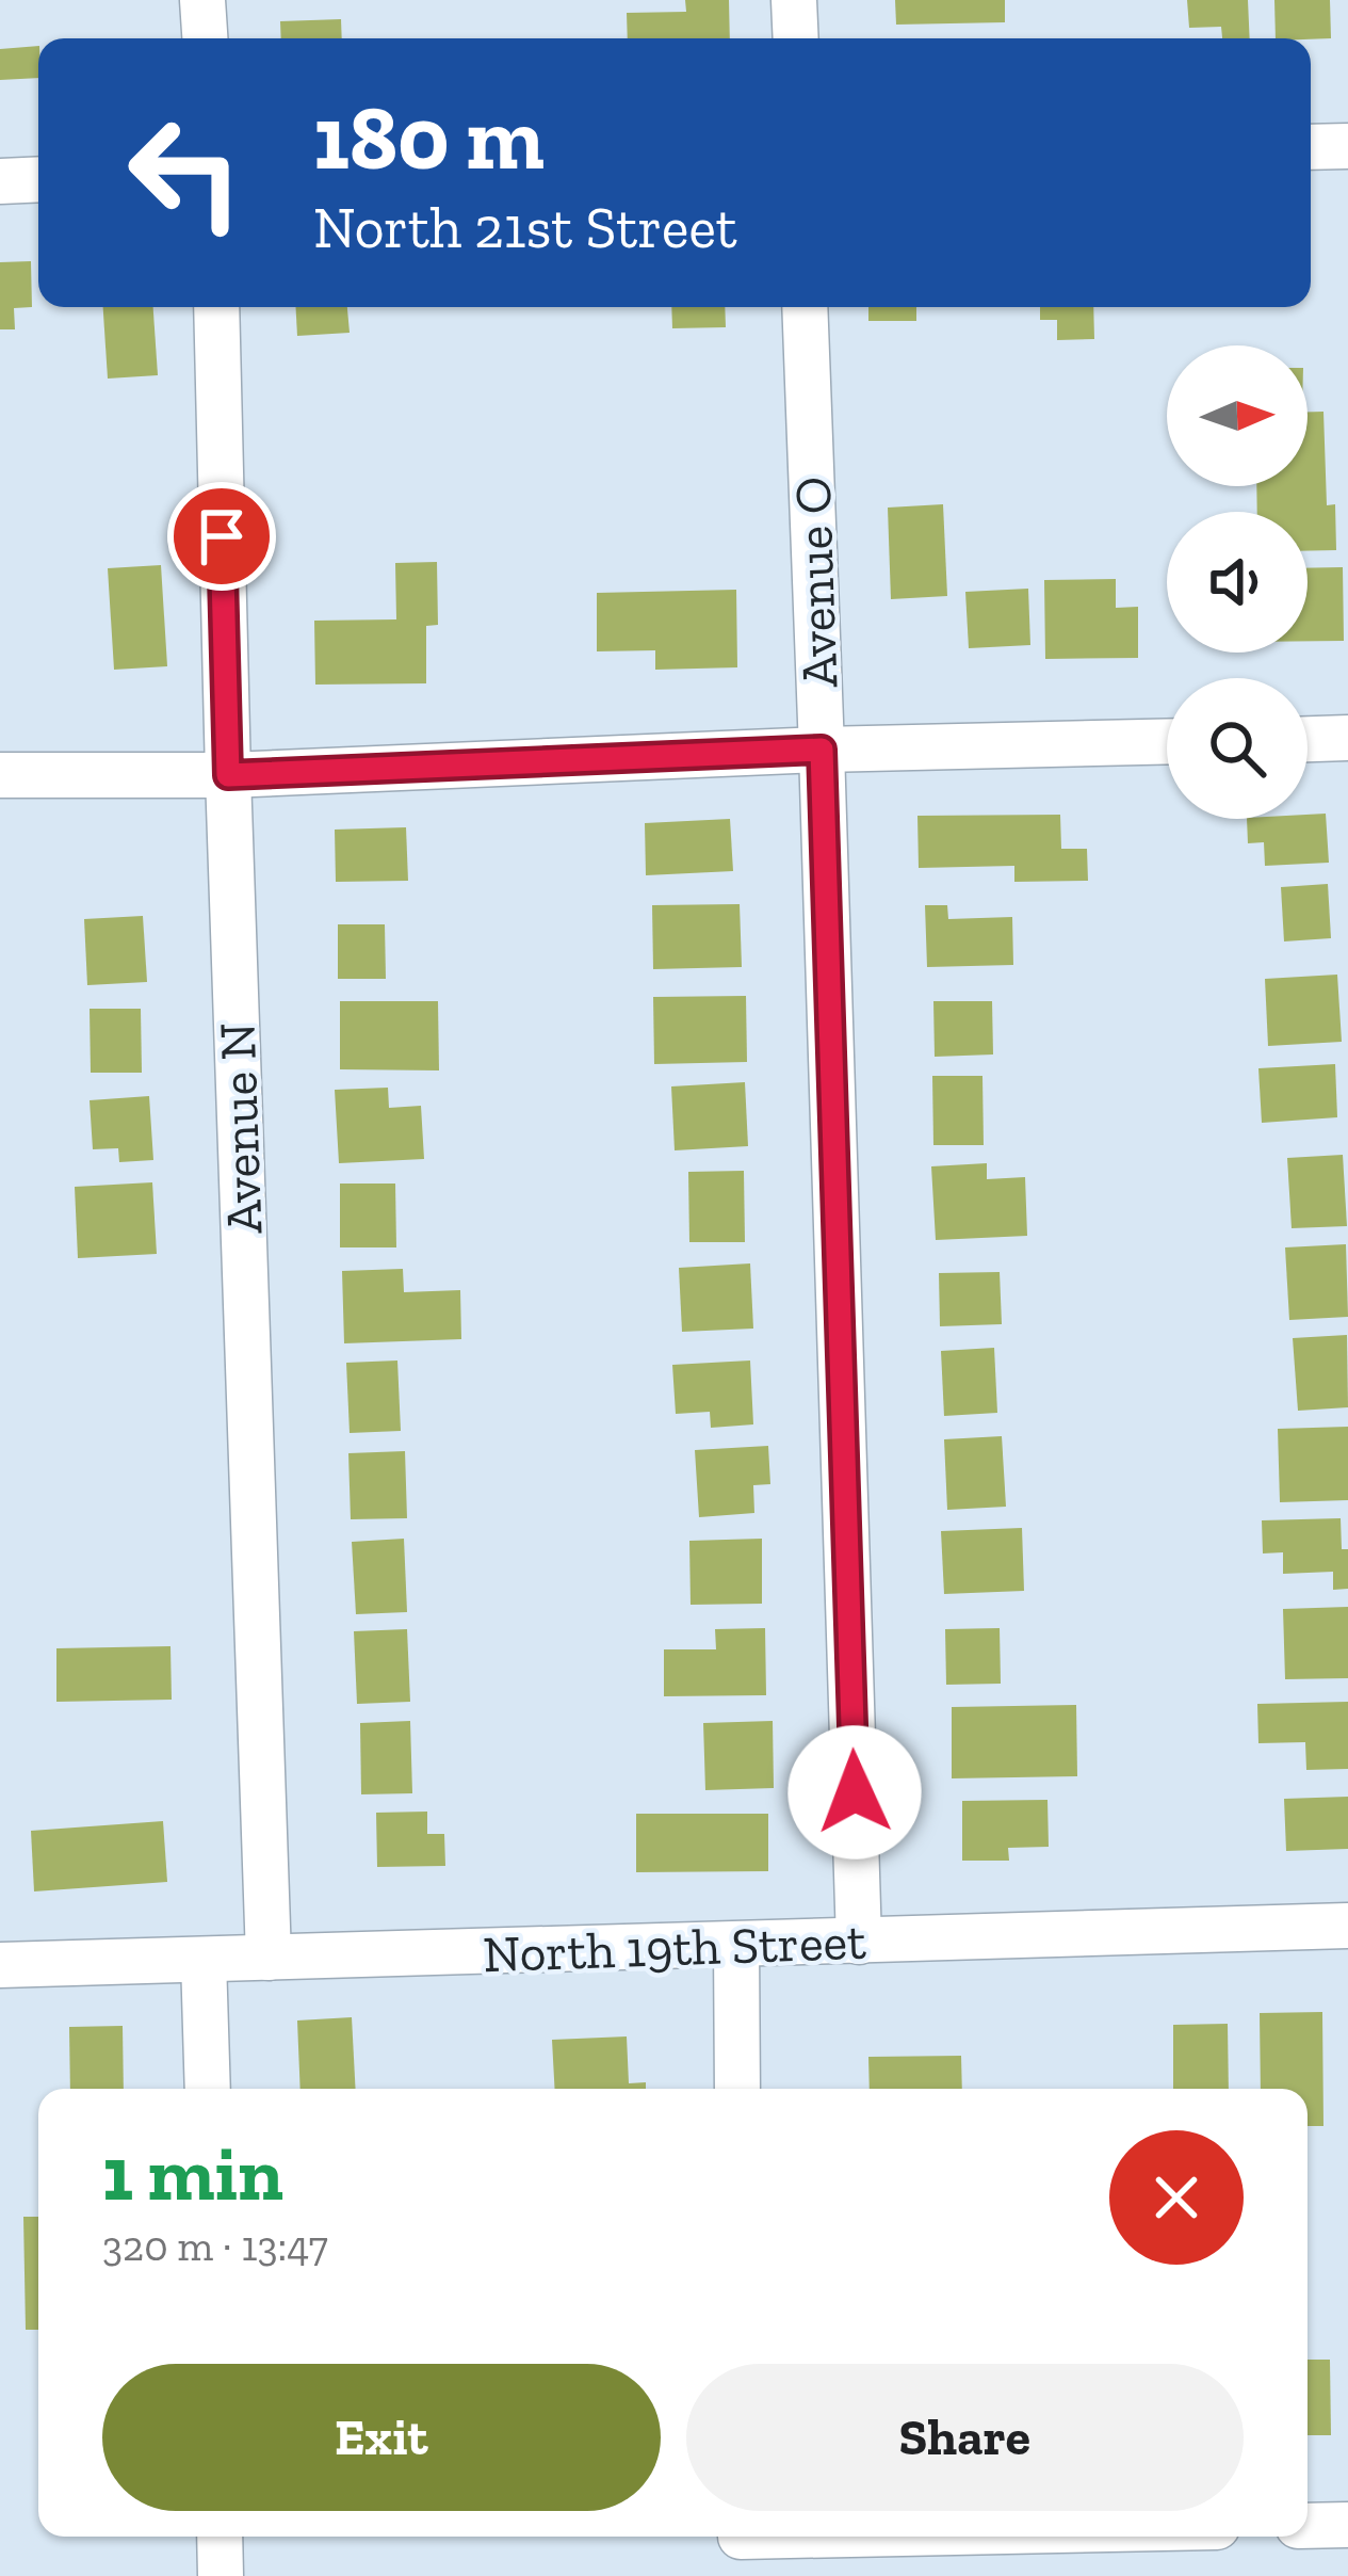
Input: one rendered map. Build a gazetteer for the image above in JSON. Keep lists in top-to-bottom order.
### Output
{
  "streets": {
    "street": ["Avenue O", "Avenue N", "North 19th Street"]
  },
  "crossings": [
    ["Avenue O", "North 19th Street"],
    ["Avenue N", "North 19th Street"]
  ],
  "north": "right",
  "page": {
    "turn": ["180 m", "North 21st Street"],
    "heading": ["1 min", "320 m · 13:47"],
    "buttons": ["Exit", "Share"]
  }
}
